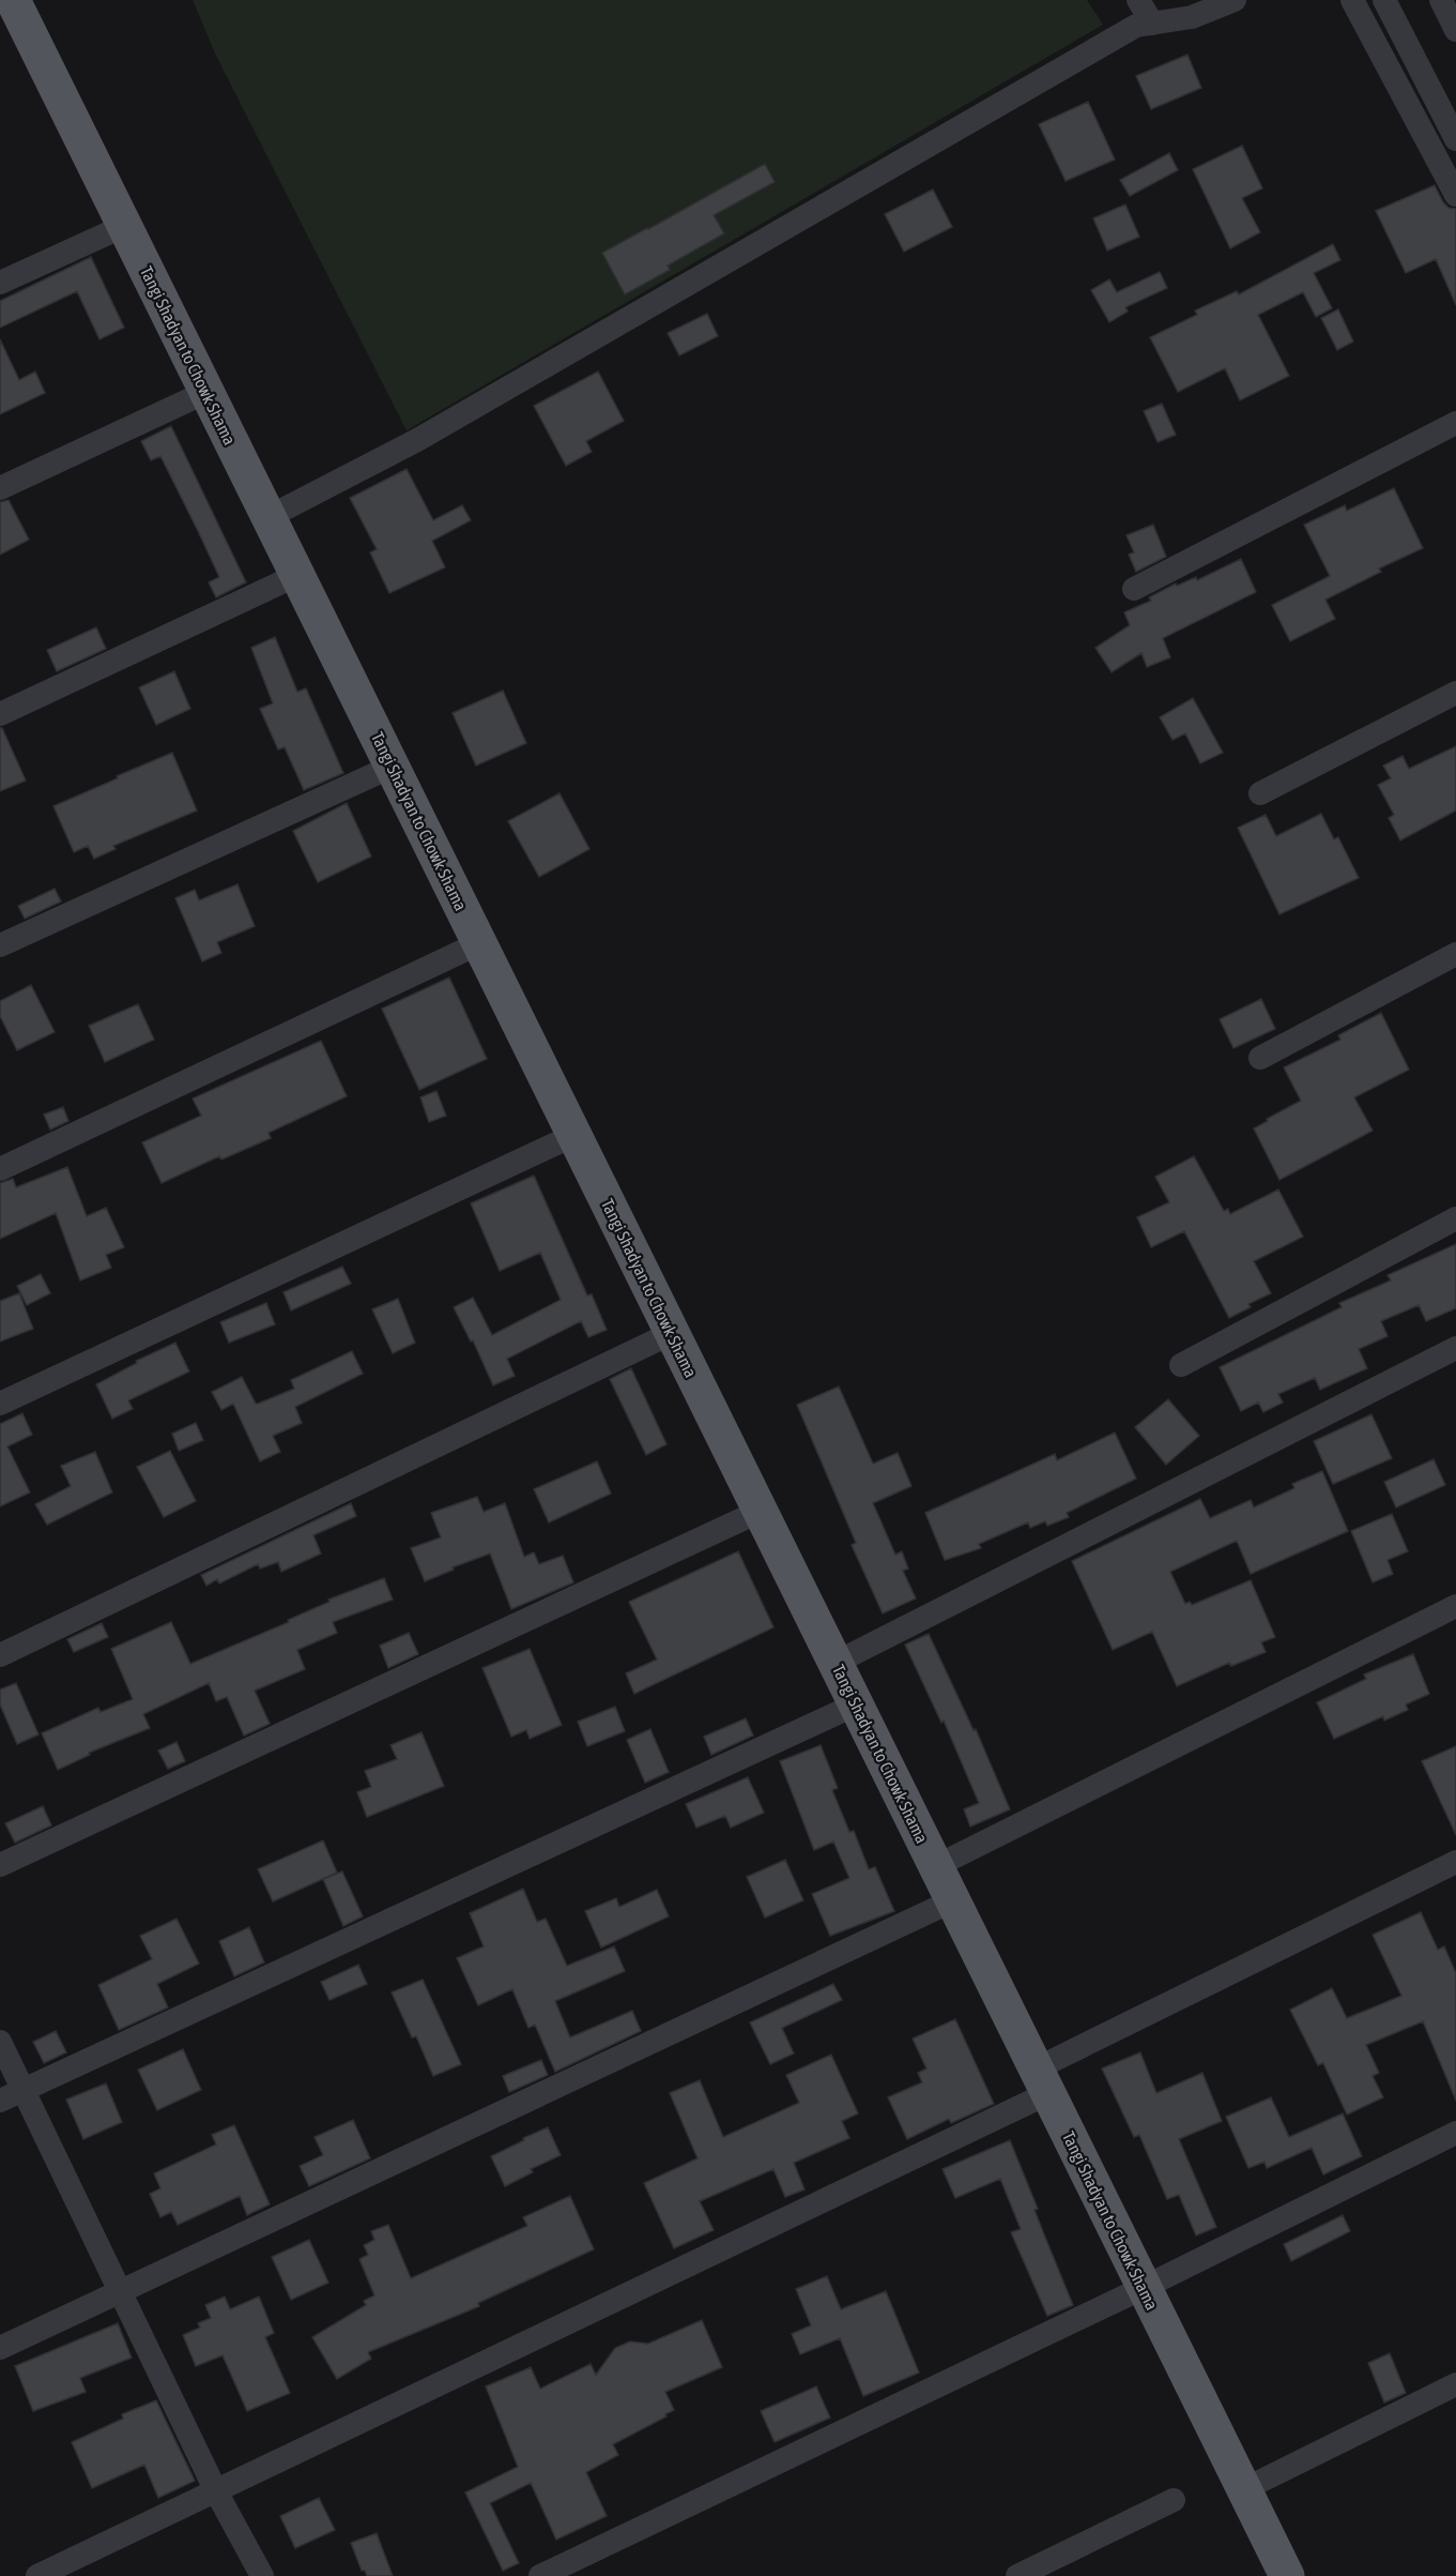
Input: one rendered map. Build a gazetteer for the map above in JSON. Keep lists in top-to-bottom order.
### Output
{
  "streets": {
    "main road": ["Tangi Shadyan to Chowk Shama"]
  }
}
